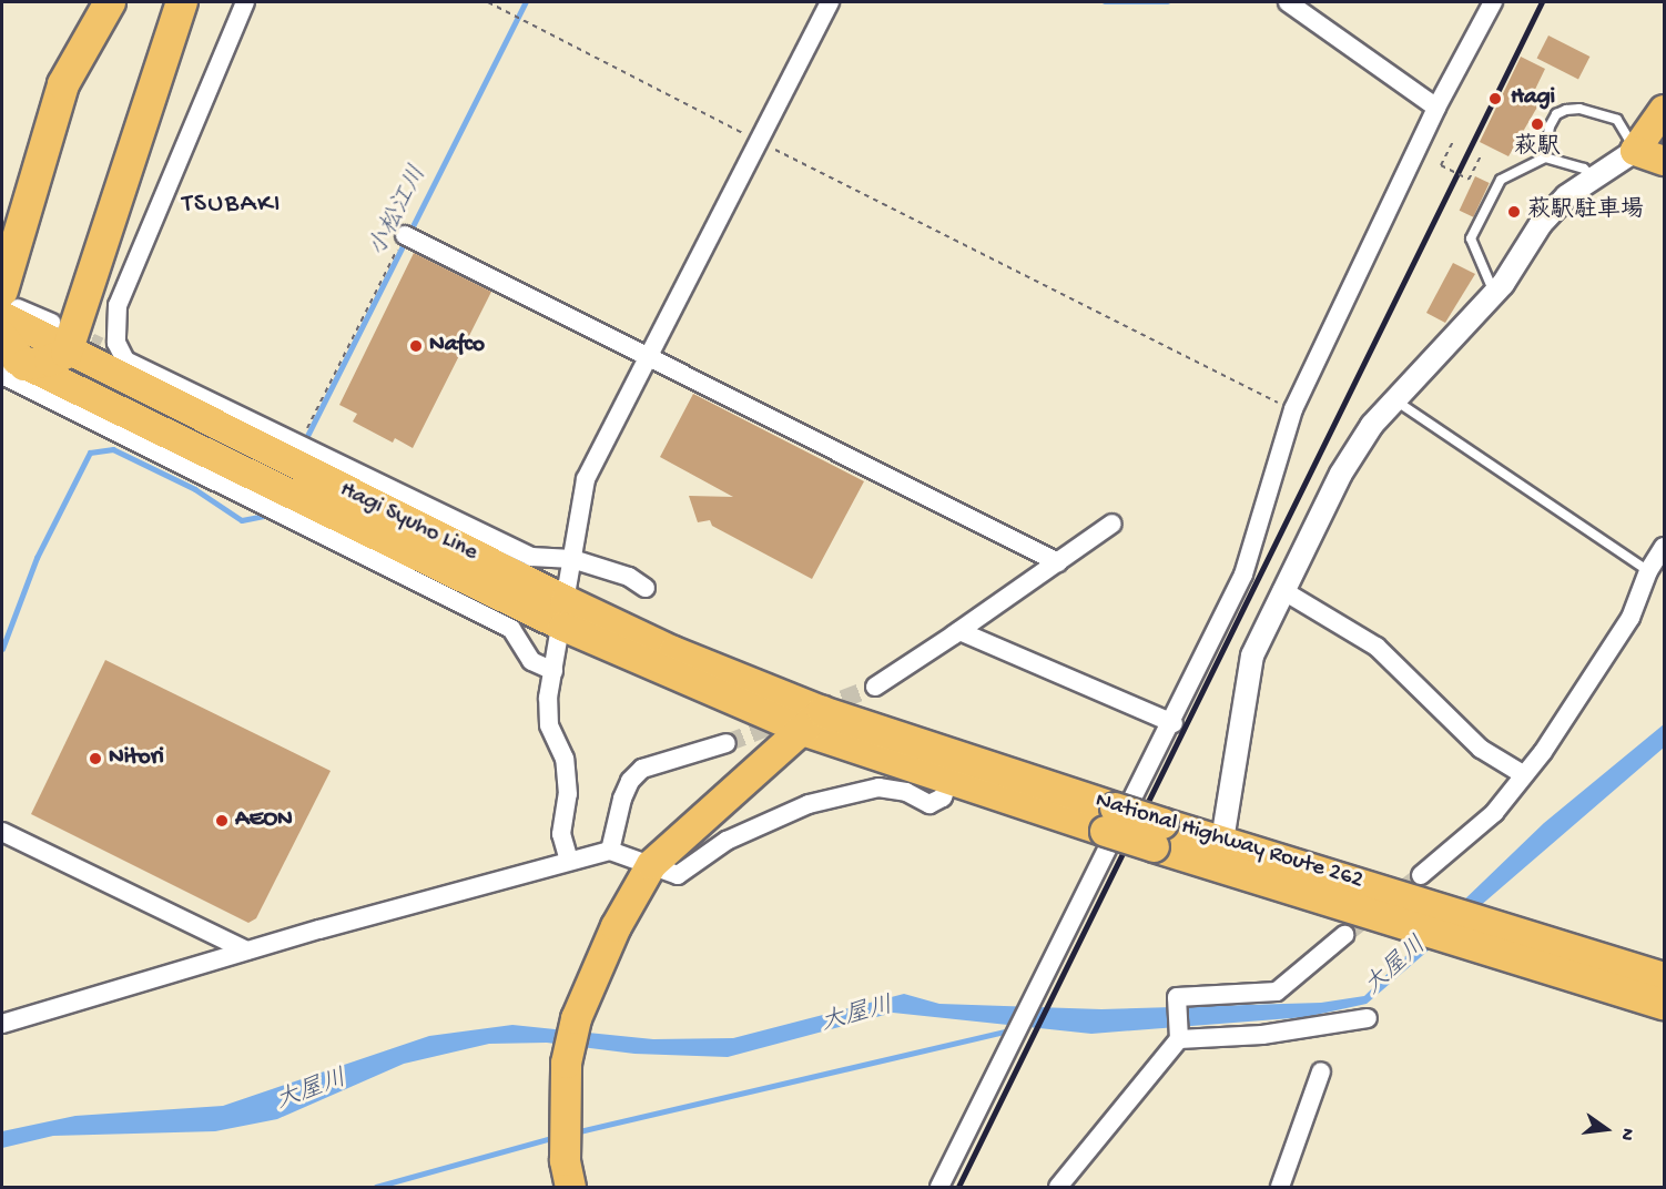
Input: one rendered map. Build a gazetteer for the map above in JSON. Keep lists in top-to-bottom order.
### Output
{
  "streets": {
    "highway": ["National Highway Route 262"],
    "main road": ["Hagi Syuho Line"]
  },
  "crossings": [
    ["Hagi Syuho Line", "National Highway Route 262"]
  ],
  "districts": ["TSUBAKI"],
  "water": ["小松江川", "大屋川"],
  "places": [
    "Hagi",
    "萩駅",
    "萩駅駐車場",
    "Nafco",
    "Nitori",
    "AEON"
  ],
  "north": "right"
}
